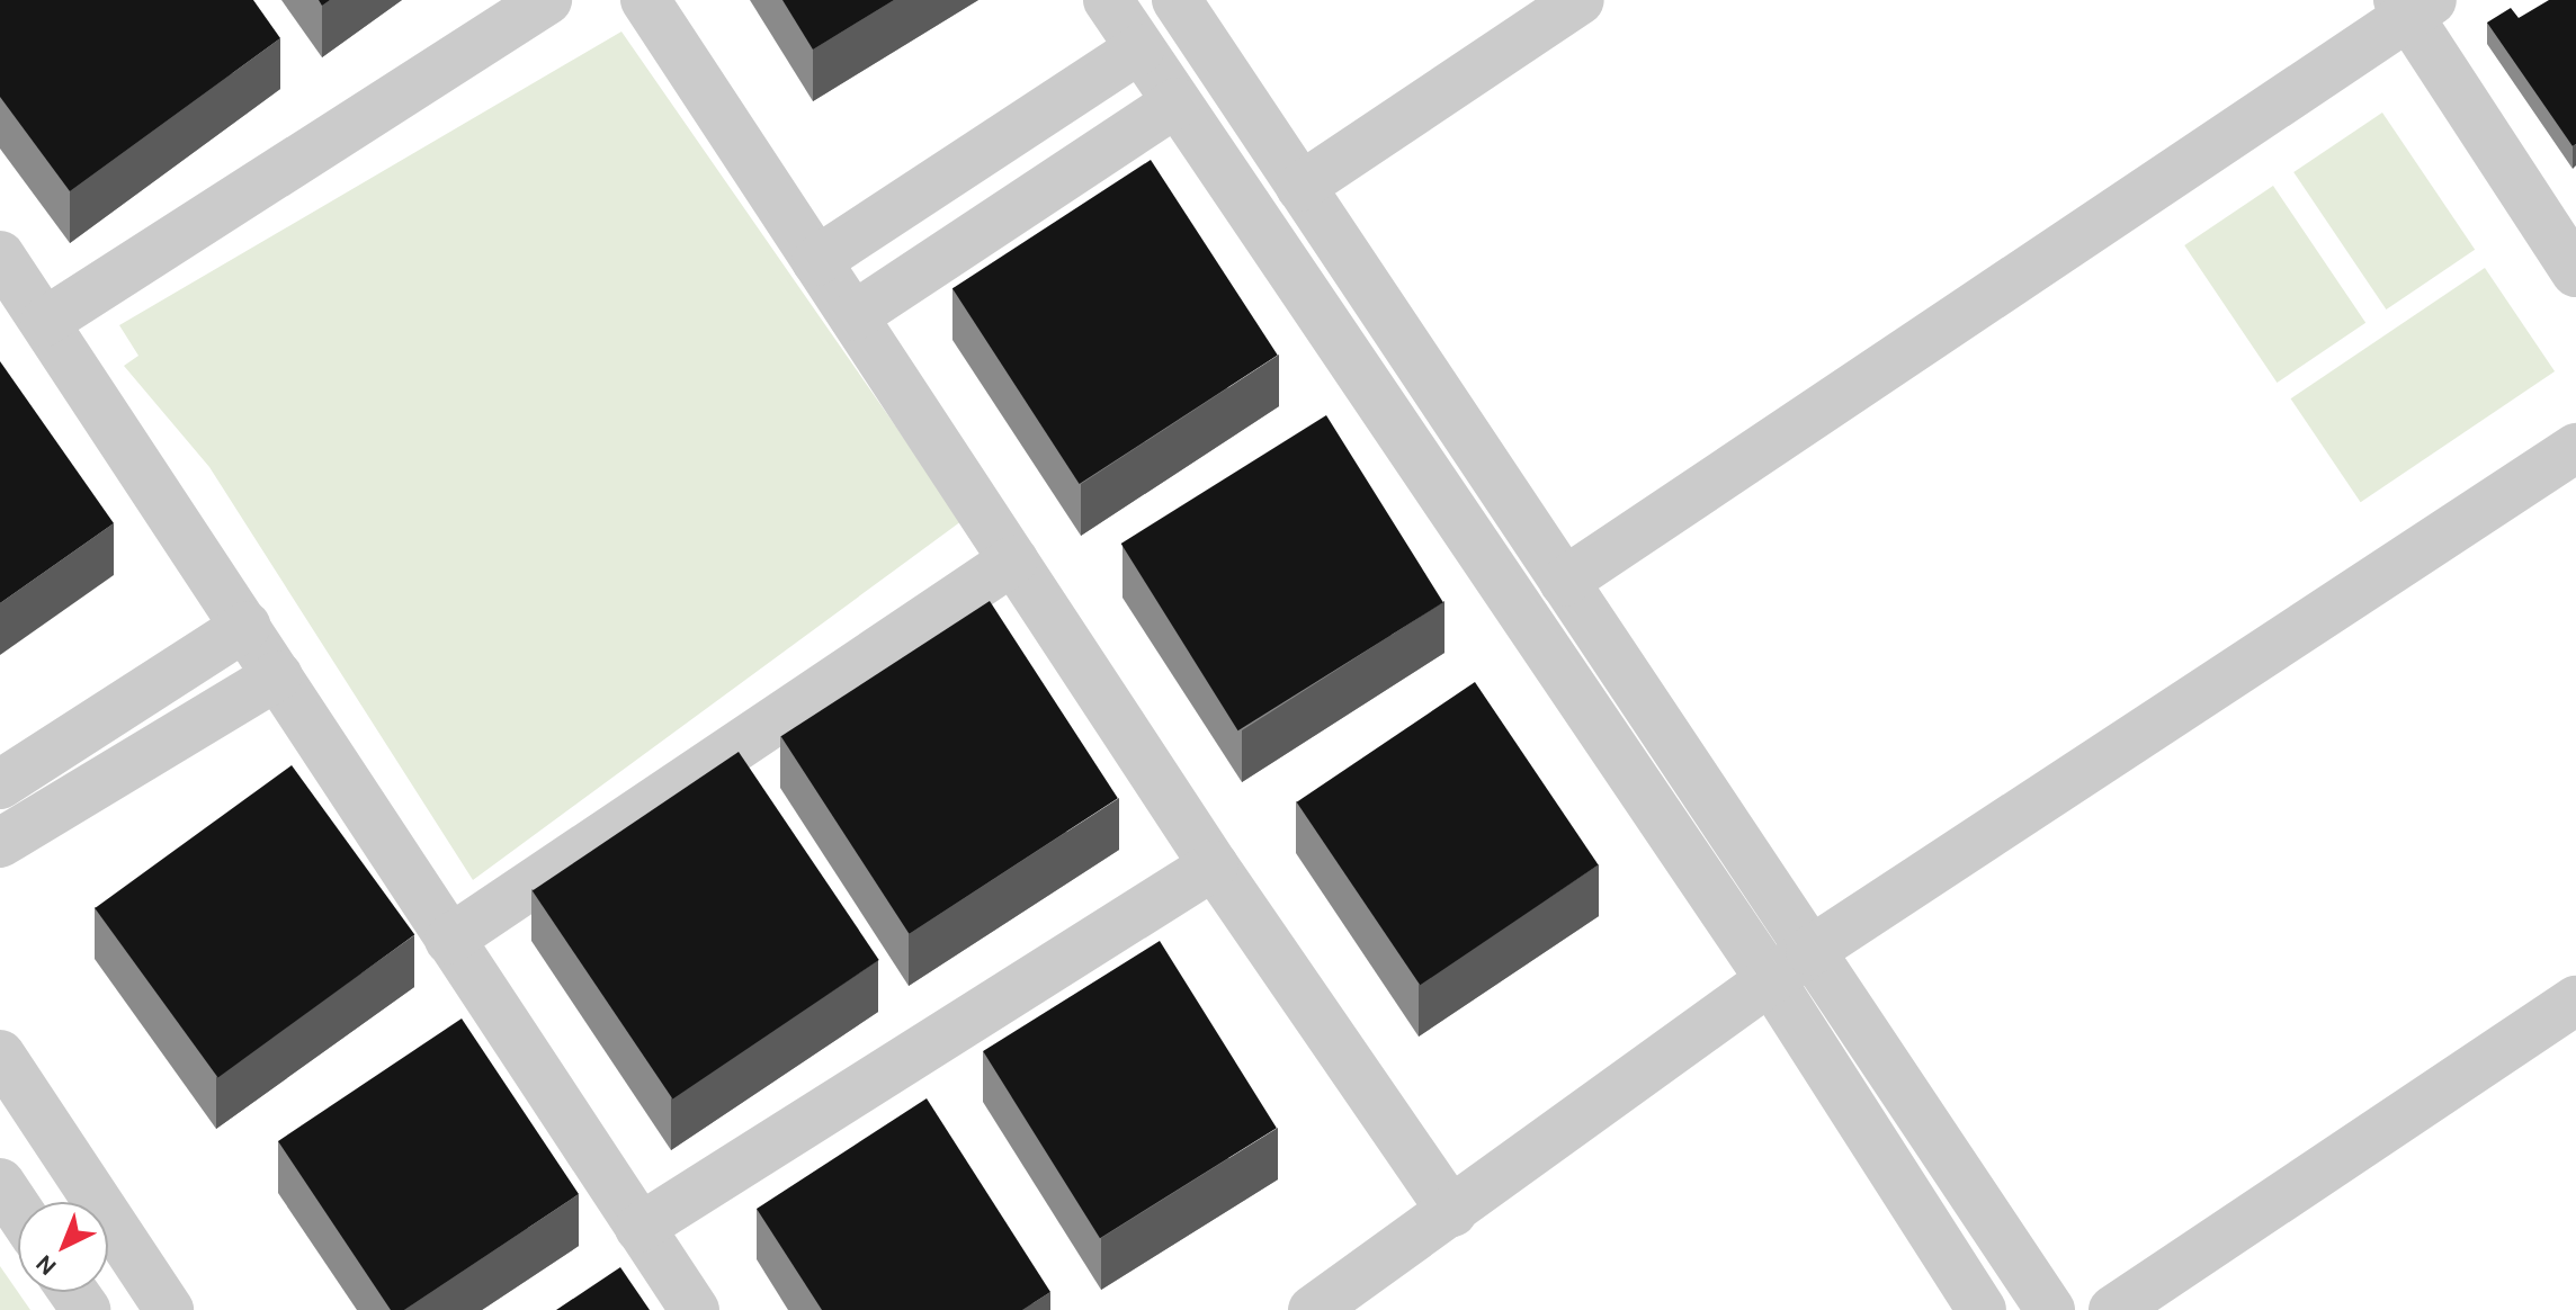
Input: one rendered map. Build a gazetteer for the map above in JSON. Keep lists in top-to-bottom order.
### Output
{
  "north": "bottom left"
}
